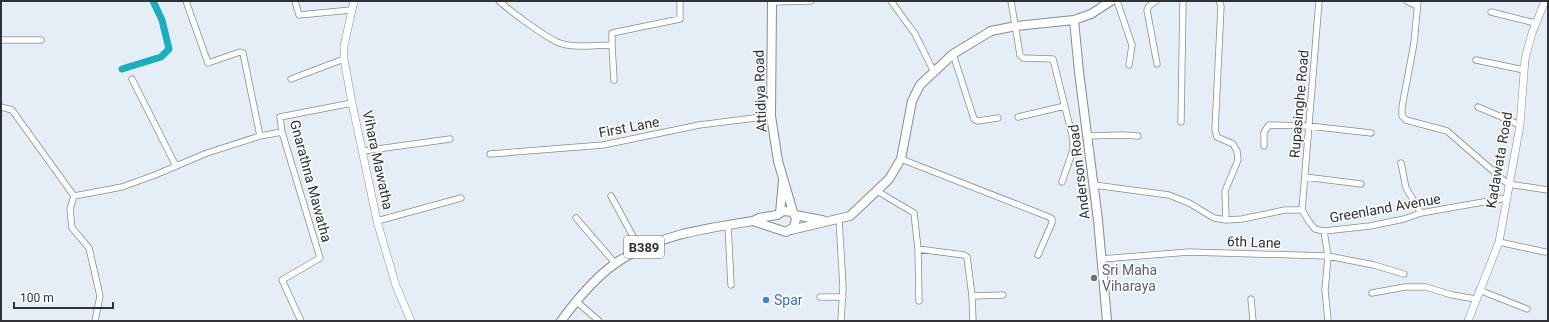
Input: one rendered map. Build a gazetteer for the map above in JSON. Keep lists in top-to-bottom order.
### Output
{
  "streets": {
    "main road": ["Attidiya Road", "Anderson Road", "B389"],
    "street": [
      "Rupasinghe Road",
      "First Lane",
      "Vihara Mawatha",
      "Kadawata Road",
      "Gnarathna Mawatha",
      "Greenland Avenue",
      "6th Lane"
    ]
  },
  "crossings": [
    ["Attidiya Road", "First Lane"],
    ["Attidiya Road", "B389"],
    ["Rupasinghe Road", "Greenland Avenue"],
    ["Vihara Mawatha", "Gnarathna Mawatha"],
    ["Kadawata Road", "Greenland Avenue"],
    ["Anderson Road", "6th Lane"]
  ],
  "places": ["Sri Maha Viharaya", "Spar"],
  "scale_bar": "100 m"
}
